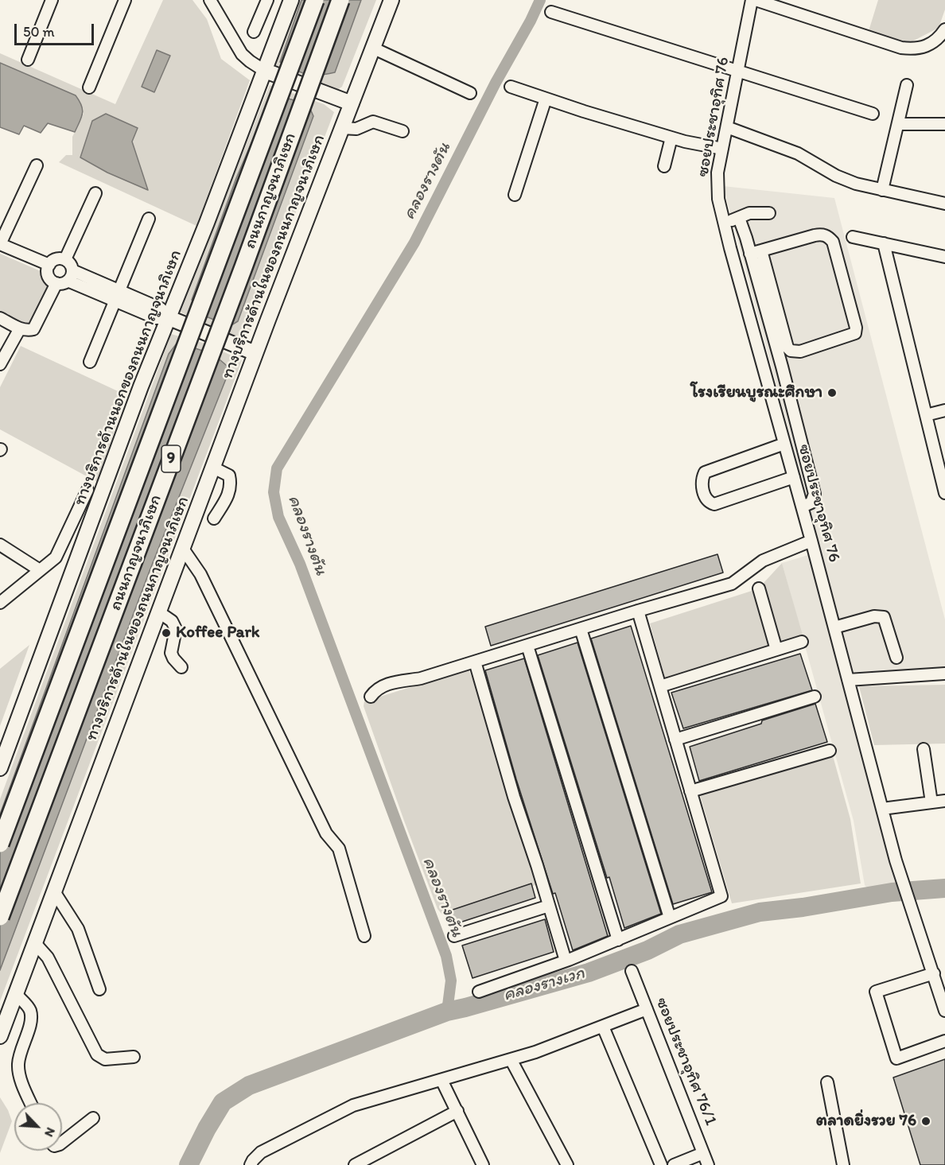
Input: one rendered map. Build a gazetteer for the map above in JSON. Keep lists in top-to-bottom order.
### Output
{
  "streets": {
    "highway": ["ถนนกาญจนาภิเษก", "9"],
    "main road": ["ทางบริการด้านในของถนนกาญจนาภิเษก", "ทางบริการด้านนอกของถนนกาญจนาภิเษก"],
    "street": ["ซอยประชาอุทิศ 76", "ซอยประชาอุทิศ 76/1"]
  },
  "water": ["คลองรางตัน", "คลองรางเวก"],
  "places": ["โรงเรียนบูรณะศึกษา", "Koffee Park", "ตลาดยิ่งรวย 76"],
  "scale_bar": "50 m",
  "north": "bottom right"
}
